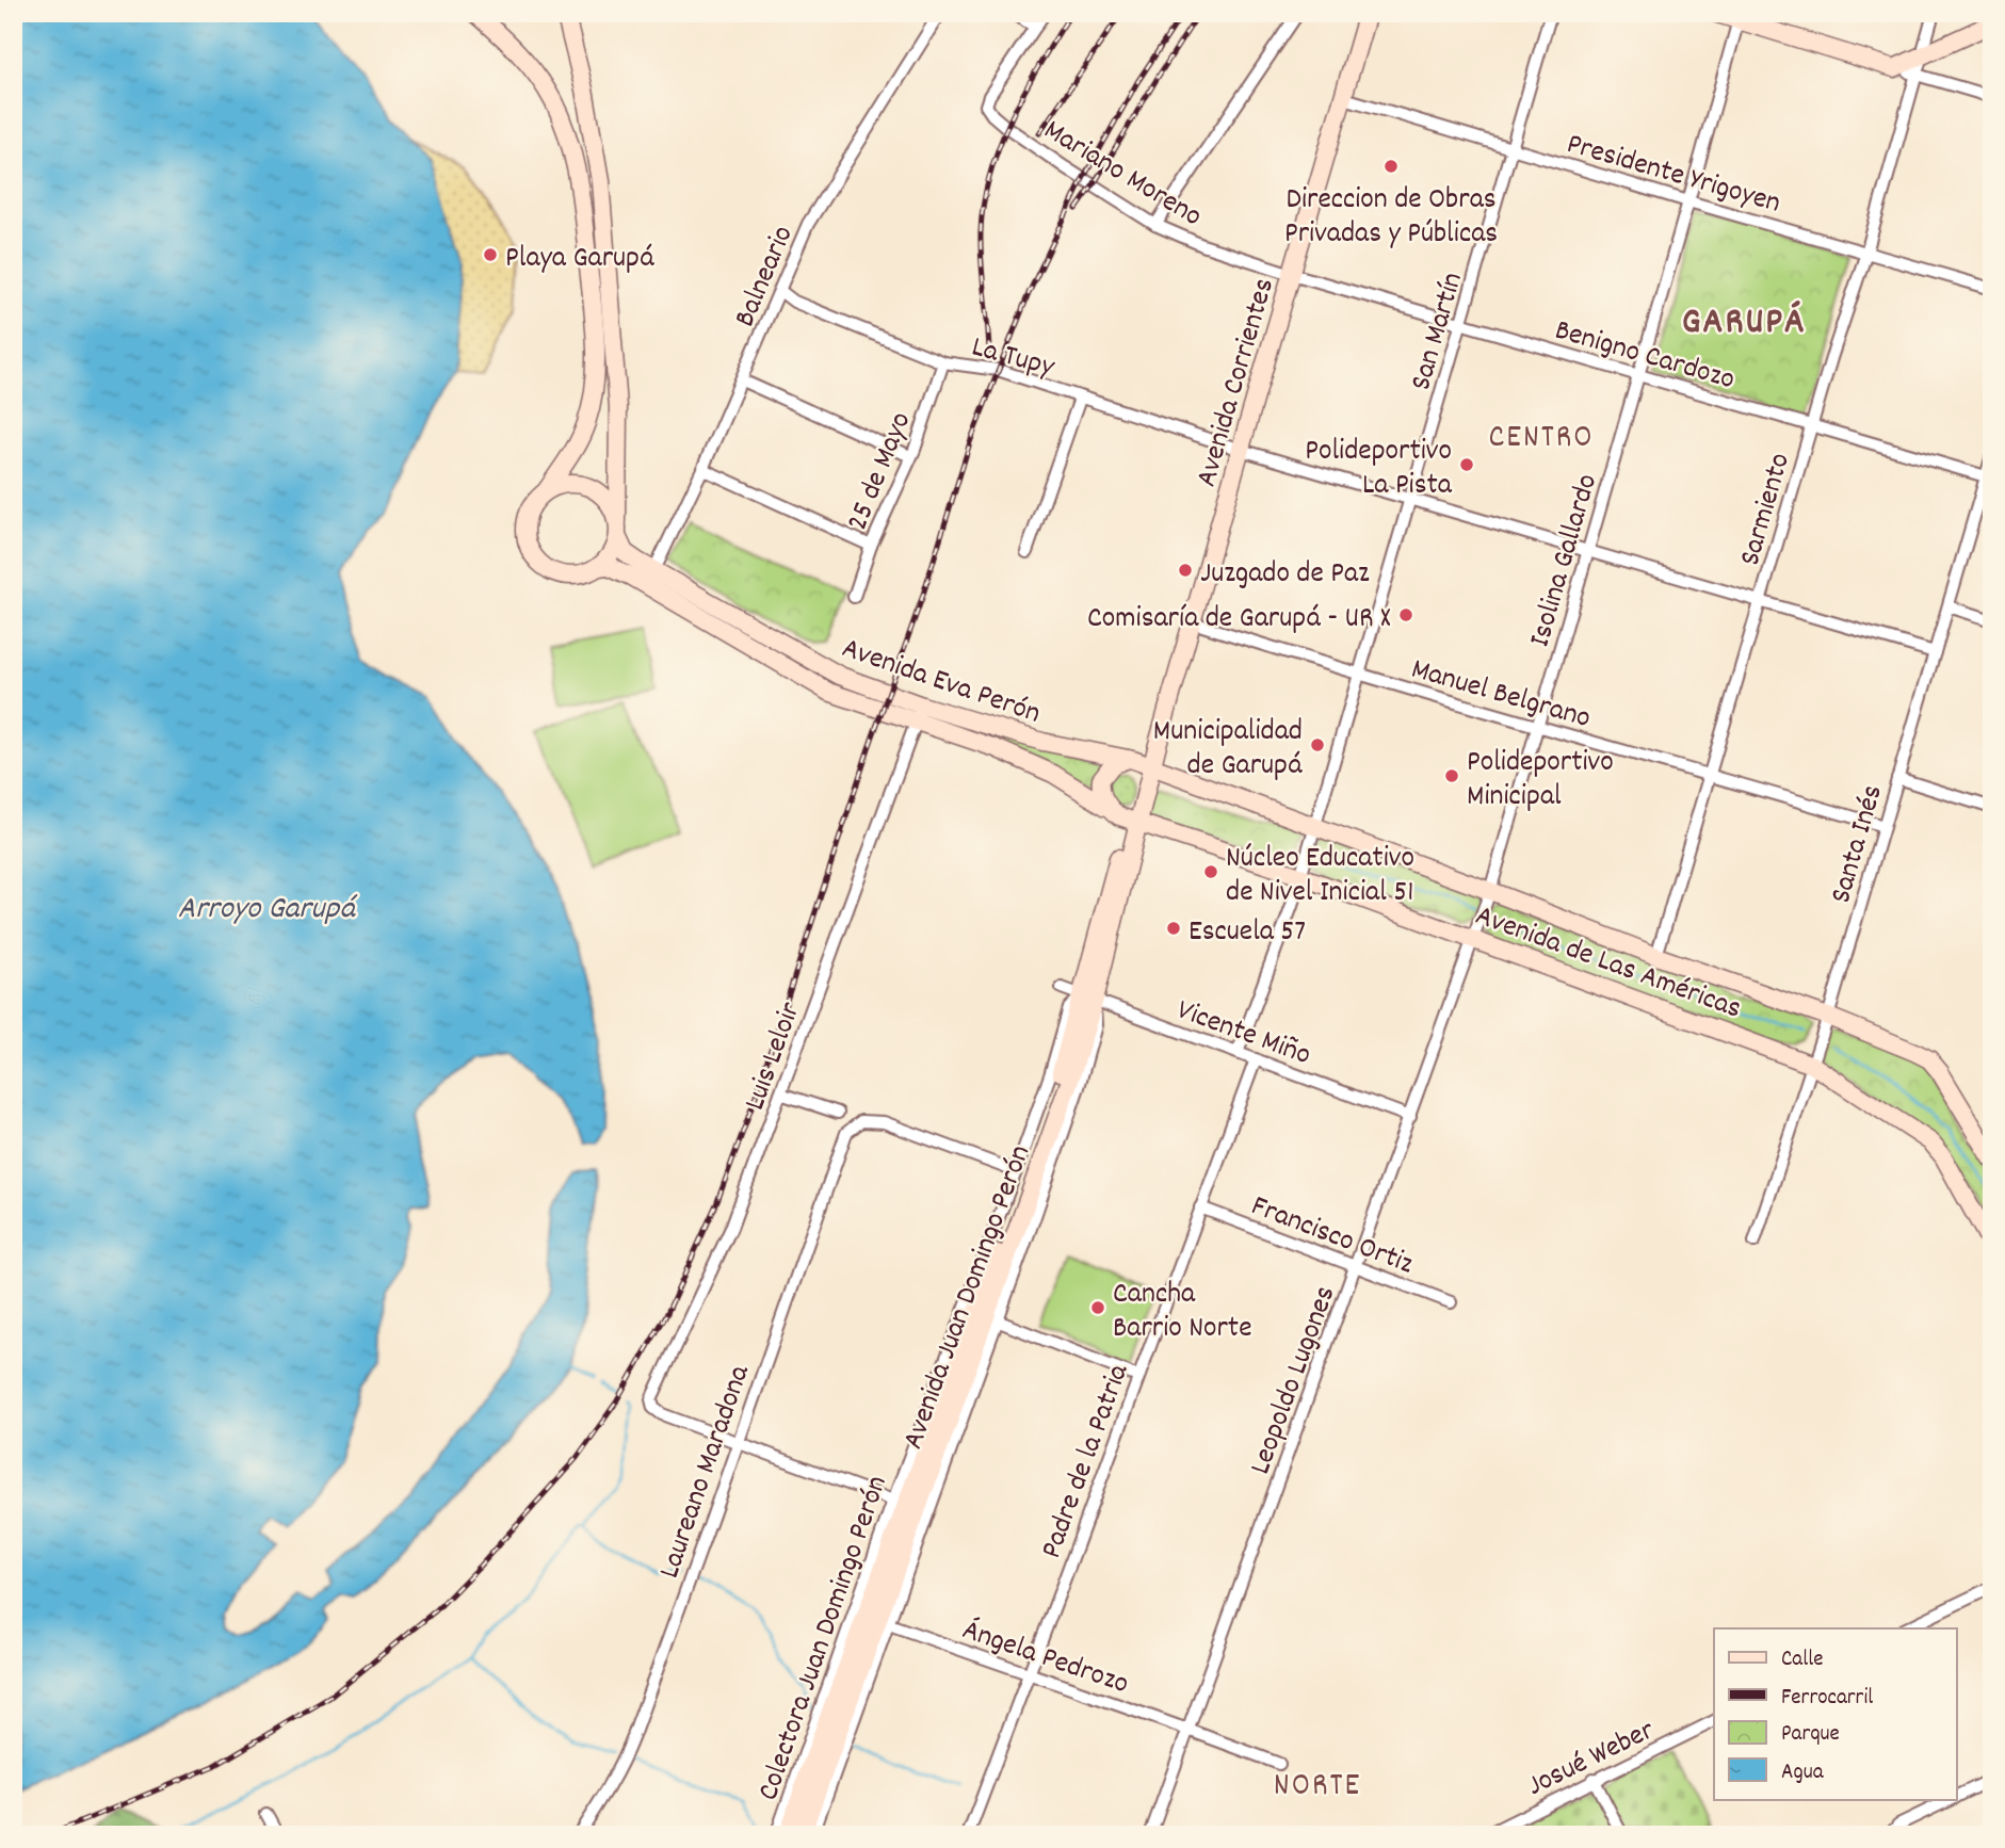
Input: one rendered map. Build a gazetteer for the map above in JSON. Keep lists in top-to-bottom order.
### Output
{
  "streets": {
    "main road": [
      "Avenida Corrientes",
      "Avenida Eva Perón",
      "Avenida de Las Américas",
      "Avenida Juan Domingo Perón"
    ],
    "street": [
      "Mariano Moreno",
      "Presidente Yrigoyen",
      "Balneario",
      "San Martín",
      "Benigno Cardozo",
      "La Tupy",
      "25 de Mayo",
      "Sarmiento",
      "Isolina Gallardo",
      "Manuel Belgrano",
      "Santa Inés",
      "Vicente Miño",
      "Luis Leloir",
      "Francisco Ortiz",
      "Leopoldo Lugones",
      "Padre de la Patria",
      "Laureano Maradona",
      "Colectora Juan Domingo Perón",
      "Ángela Pedrozo",
      "Josué Weber"
    ]
  },
  "crossings": [
    ["Mariano Moreno", "Benigno Cardozo"],
    ["Mariano Moreno", "Avenida Corrientes"],
    ["Presidente Yrigoyen", "San Martín"],
    ["Presidente Yrigoyen", "Avenida Corrientes"],
    ["Presidente Yrigoyen", "Sarmiento"],
    ["Presidente Yrigoyen", "Isolina Gallardo"],
    ["Balneario", "La Tupy"],
    ["Balneario", "Avenida Eva Perón"],
    ["San Martín", "Benigno Cardozo"],
    ["San Martín", "La Tupy"],
    ["San Martín", "Manuel Belgrano"],
    ["San Martín", "Avenida de Las Américas"],
    ["Benigno Cardozo", "Avenida Corrientes"],
    ["Benigno Cardozo", "Sarmiento"],
    ["Benigno Cardozo", "Isolina Gallardo"],
    ["Benigno Cardozo", "Santa Inés"],
    ["La Tupy", "Avenida Corrientes"],
    ["La Tupy", "25 de Mayo"],
    ["La Tupy", "Sarmiento"],
    ["La Tupy", "Isolina Gallardo"],
    ["La Tupy", "Santa Inés"],
    ["Avenida Corrientes", "Avenida Eva Perón"],
    ["Avenida Corrientes", "Manuel Belgrano"],
    ["Avenida Corrientes", "Avenida de Las Américas"],
    ["Avenida Corrientes", "Avenida Juan Domingo Perón"],
    ["Sarmiento", "Manuel Belgrano"],
    ["Sarmiento", "Avenida de Las Américas"],
    ["Isolina Gallardo", "Manuel Belgrano"],
    ["Isolina Gallardo", "Avenida de Las Américas"],
    ["Isolina Gallardo", "Leopoldo Lugones"],
    ["Avenida Eva Perón", "Avenida de Las Américas"],
    ["Avenida Eva Perón", "Luis Leloir"],
    ["Avenida Eva Perón", "Avenida Juan Domingo Perón"],
    ["Manuel Belgrano", "Santa Inés"],
    ["Santa Inés", "Avenida de Las Américas"],
    ["Avenida de Las Américas", "Avenida Juan Domingo Perón"],
    ["Avenida de Las Américas", "Leopoldo Lugones"],
    ["Vicente Miño", "Avenida Juan Domingo Perón"],
    ["Vicente Miño", "Leopoldo Lugones"],
    ["Vicente Miño", "Padre de la Patria"],
    ["Vicente Miño", "Colectora Juan Domingo Perón"],
    ["Luis Leloir", "Laureano Maradona"],
    ["Francisco Ortiz", "Leopoldo Lugones"],
    ["Francisco Ortiz", "Padre de la Patria"],
    ["Avenida Juan Domingo Perón", "Colectora Juan Domingo Perón"],
    ["Leopoldo Lugones", "Ángela Pedrozo"],
    ["Padre de la Patria", "Ángela Pedrozo"],
    ["Laureano Maradona", "Colectora Juan Domingo Perón"],
    ["Colectora Juan Domingo Perón", "Ángela Pedrozo"]
  ],
  "districts": ["GARUPÁ", "CENTRO", "NORTE"],
  "water": ["Arroyo Garupá"],
  "places": [
    "Direccion de Obras Privadas y Públicas",
    "Playa Garupá",
    "Polideportivo La Pista",
    "Juzgado de Paz",
    "Comisaría de Garupá - UR X",
    "Municipalidad de Garupá",
    "Polideportivo Minicipal",
    "Núcleo Educativo de Nivel Inicial 51",
    "Escuela 57",
    "Cancha Barrio Norte"
  ],
  "legend": [
    "Calle",
    "Ferrocarril",
    "Parque",
    "Agua"
  ]
}
